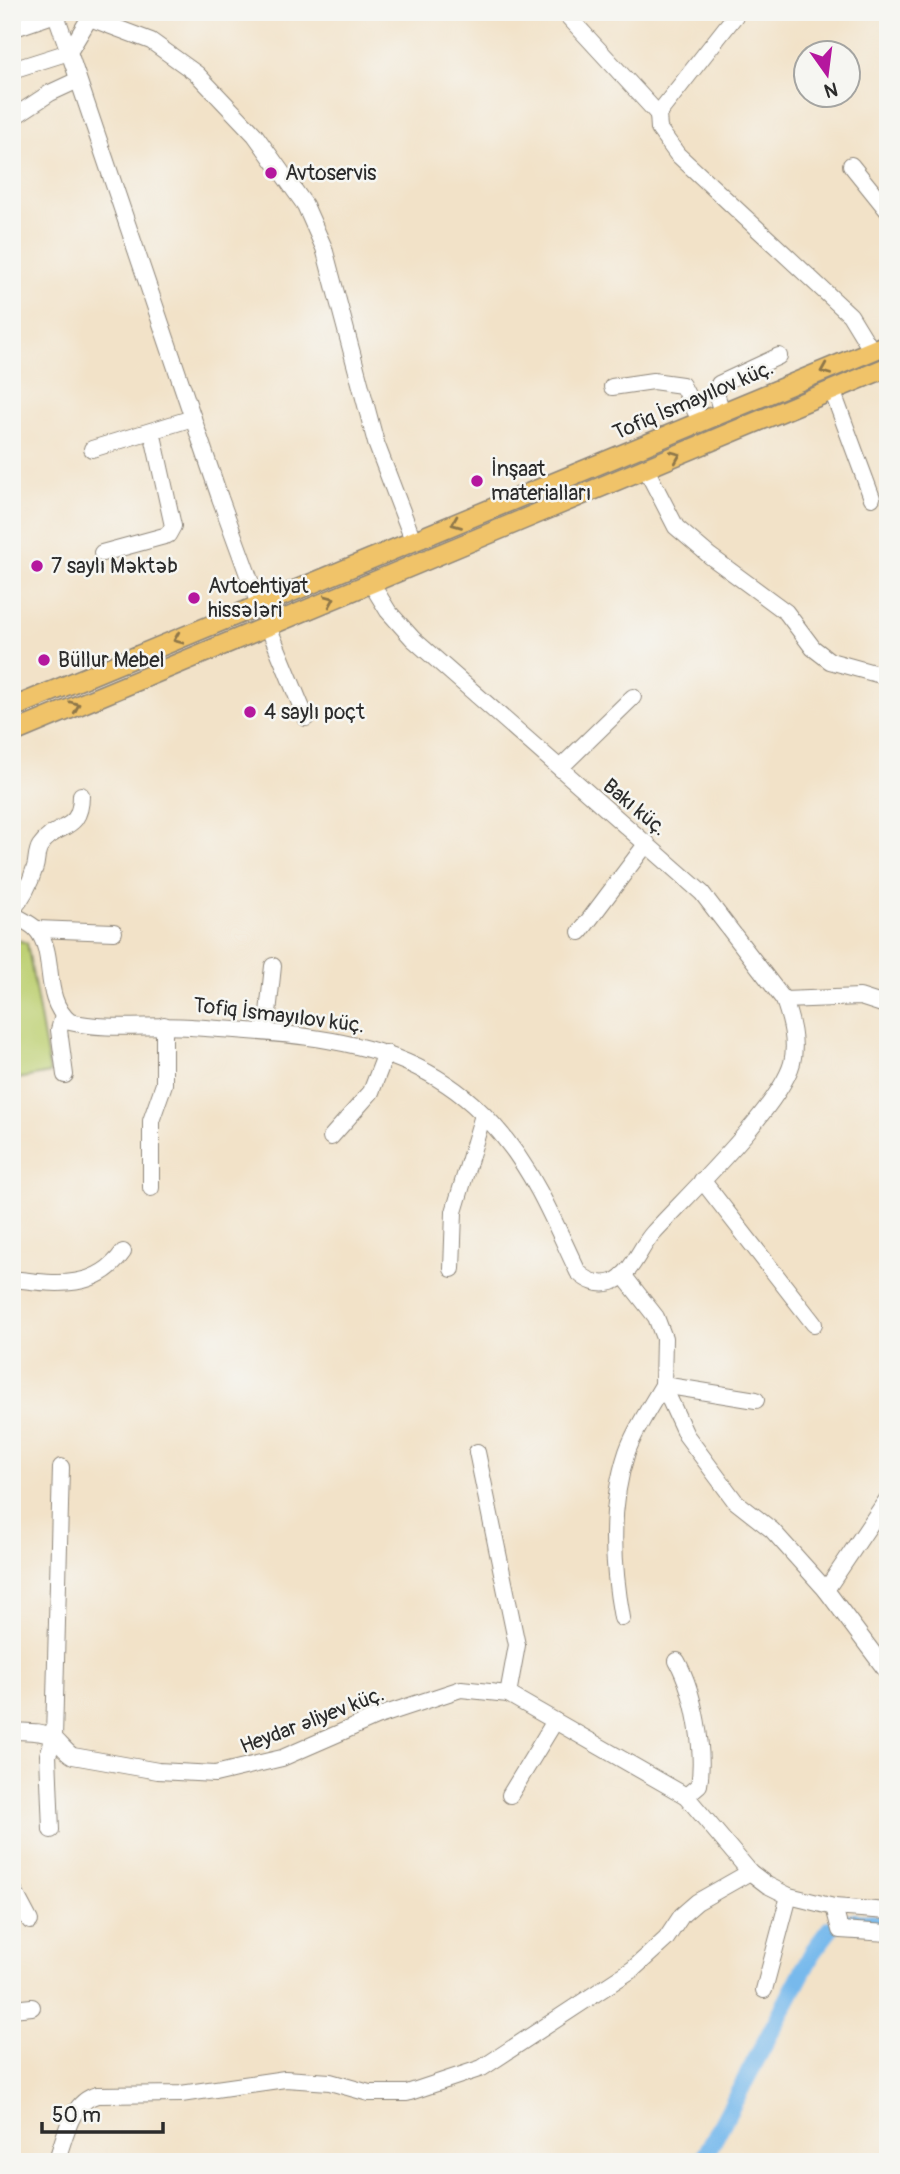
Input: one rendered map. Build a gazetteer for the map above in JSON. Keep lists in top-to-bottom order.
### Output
{
  "streets": {
    "main road": ["Tofiq İsmayılov küç."],
    "street": ["Bakı küç.", "Heydar Əliyev küç."]
  },
  "places": [
    "Avtoservis",
    "İnşaat materialları",
    "7 saylı Məktəb",
    "Avtoehtiyat hissələri",
    "Büllur Mebel",
    "4 saylı poçt"
  ],
  "scale_bar": "50 m",
  "north": "bottom"
}
